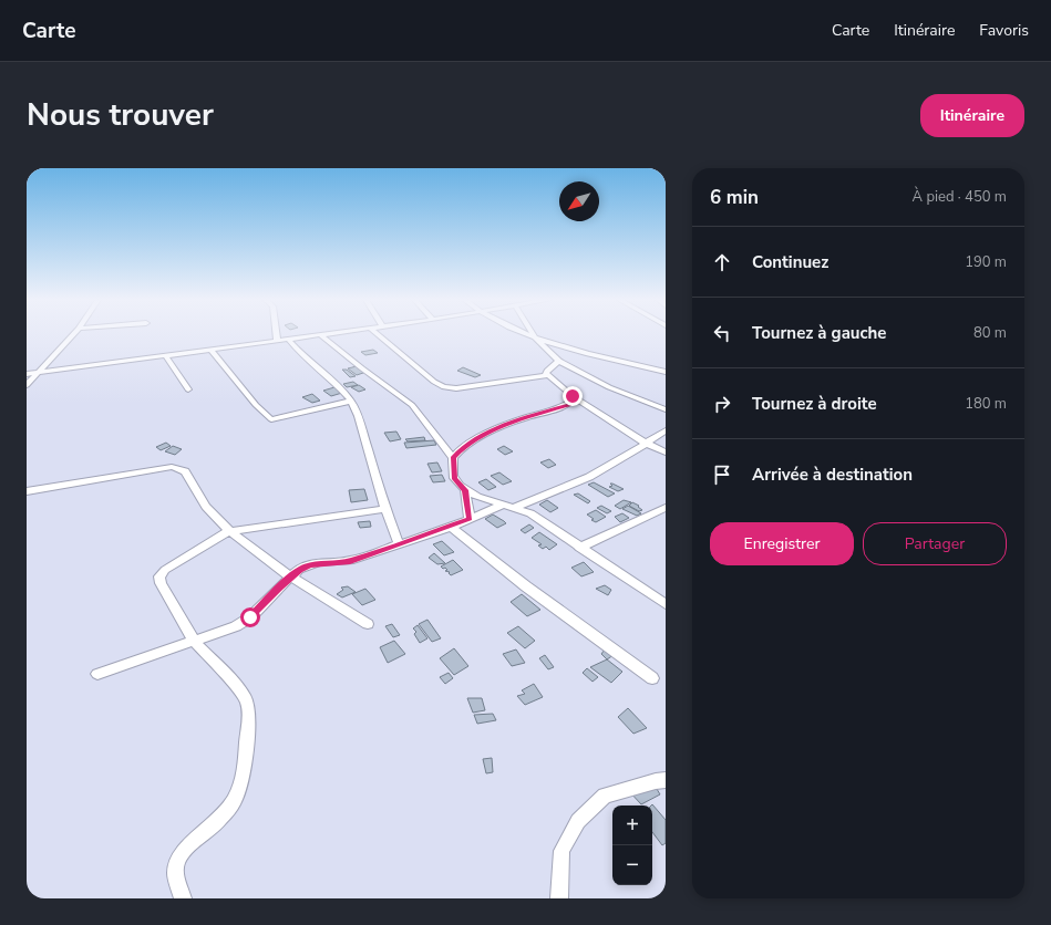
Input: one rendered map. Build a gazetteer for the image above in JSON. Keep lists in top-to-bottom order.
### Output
{
  "north": "bottom left",
  "page": {
    "header": "Carte",
    "nav": ["Carte", "Itinéraire", "Favoris"],
    "title": "Nous trouver",
    "buttons": [
      "Itinéraire",
      ["Enregistrer", "Partager"]
    ],
    "heading": ["6 min", "À pied · 450 m"],
    "list": [
      ["Continuez", "190 m"],
      ["Tournez à gauche", "80 m"],
      ["Tournez à droite", "180 m"],
      "Arrivée à destination"
    ],
    "map_buttons": ["+", "−"]
  }
}
